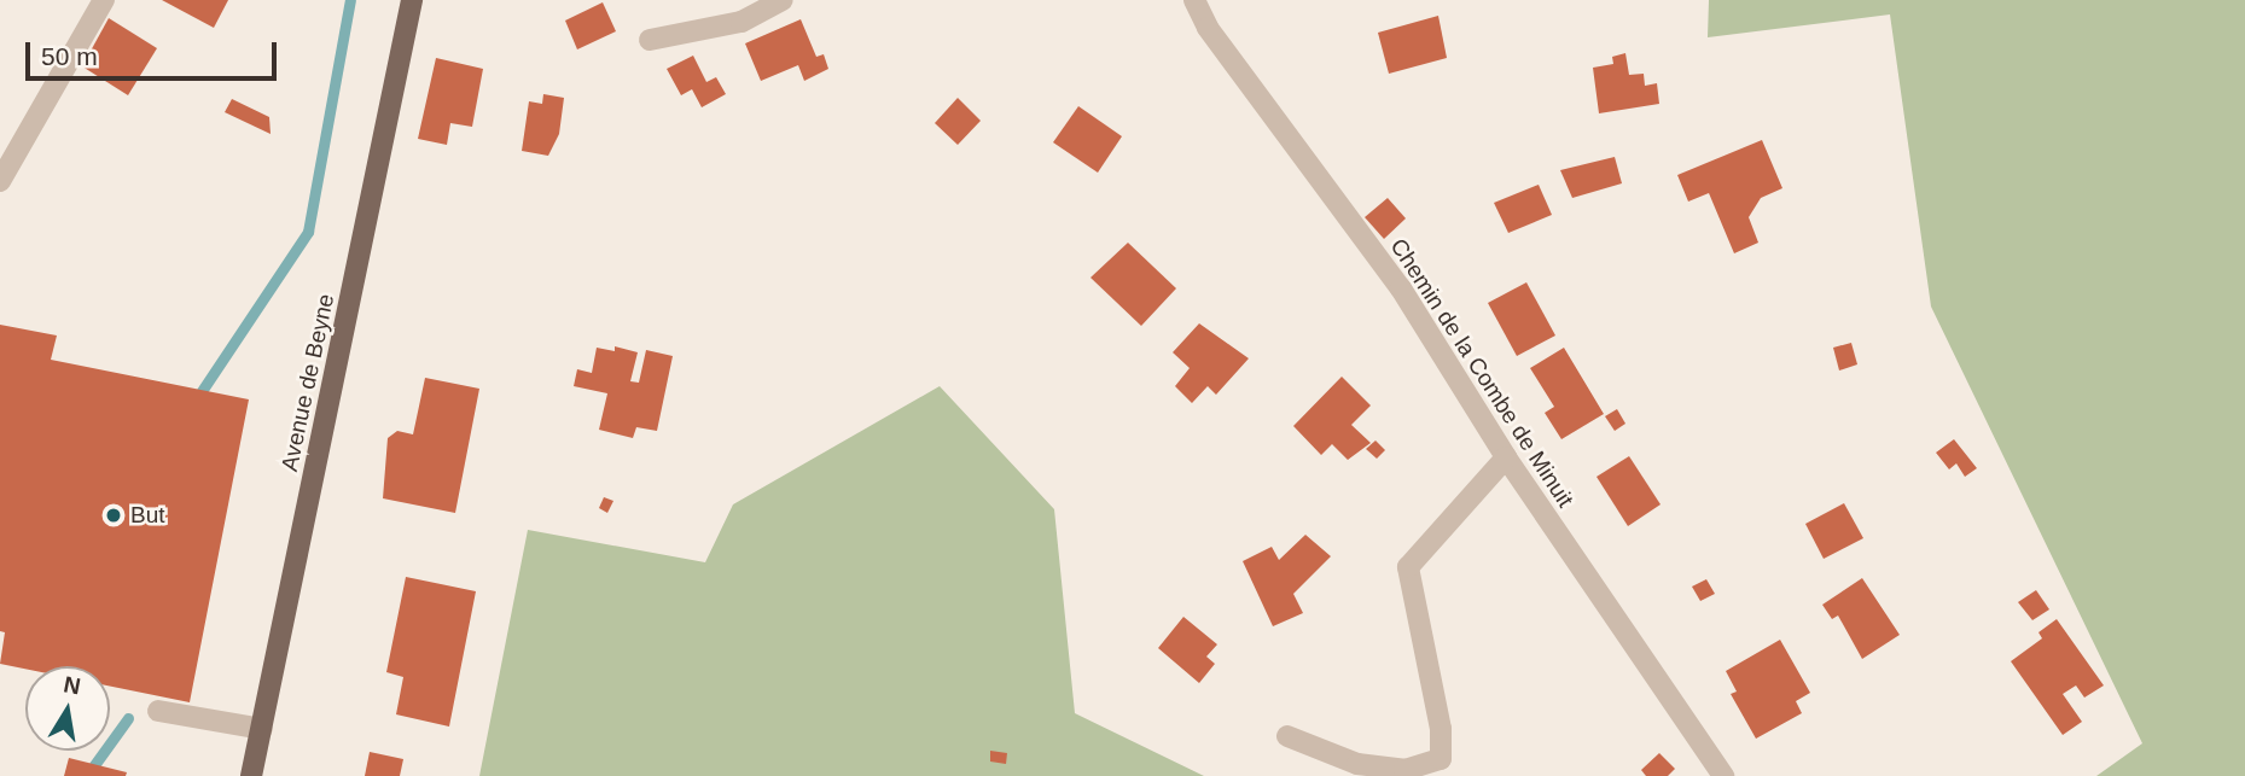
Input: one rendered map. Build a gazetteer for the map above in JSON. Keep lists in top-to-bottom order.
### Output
{
  "streets": {
    "main road": ["Avenue de Beyne"],
    "street": ["Chemin de la Combe de Minuit"]
  },
  "places": ["But"],
  "scale_bar": "50 m",
  "north": "top"
}
